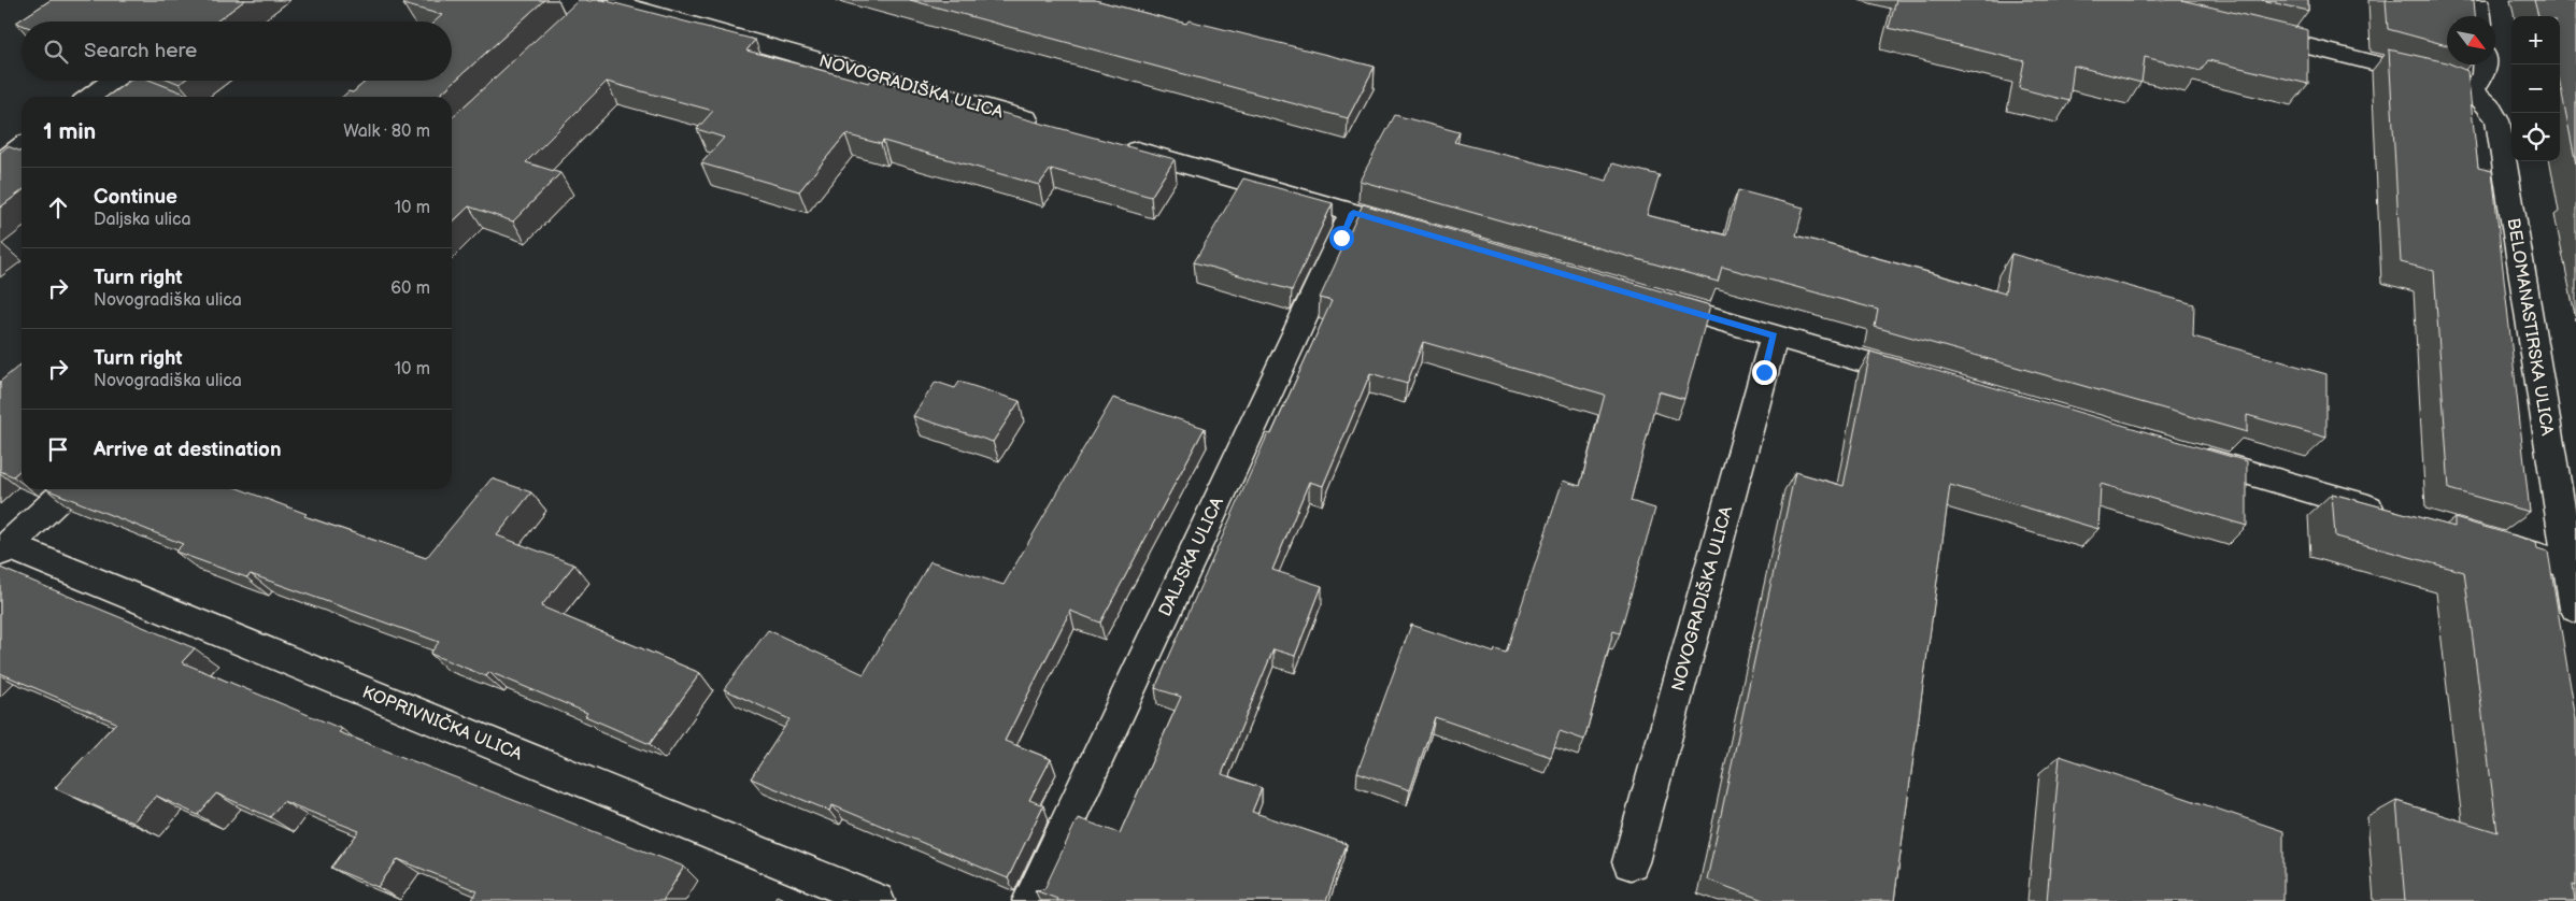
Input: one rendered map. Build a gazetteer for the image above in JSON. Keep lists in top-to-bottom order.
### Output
{
  "streets": {
    "street": [
      "NOVOGRADIŠKA ULICA",
      "BELOMANASTIRSKA ULICA",
      "DALJSKA ULICA",
      "KOPRIVNIČKA ULICA"
    ]
  },
  "north": "bottom right",
  "page": {
    "map_buttons": ["+", "−"],
    "search": "Search here",
    "heading": ["1 min", "Walk · 80 m"],
    "list": [
      ["Continue", "Daljska ulica", "10 m"],
      ["Turn right", "Novogradiška ulica", "60 m"],
      ["Turn right", "Novogradiška ulica", "10 m"],
      "Arrive at destination"
    ]
  }
}
